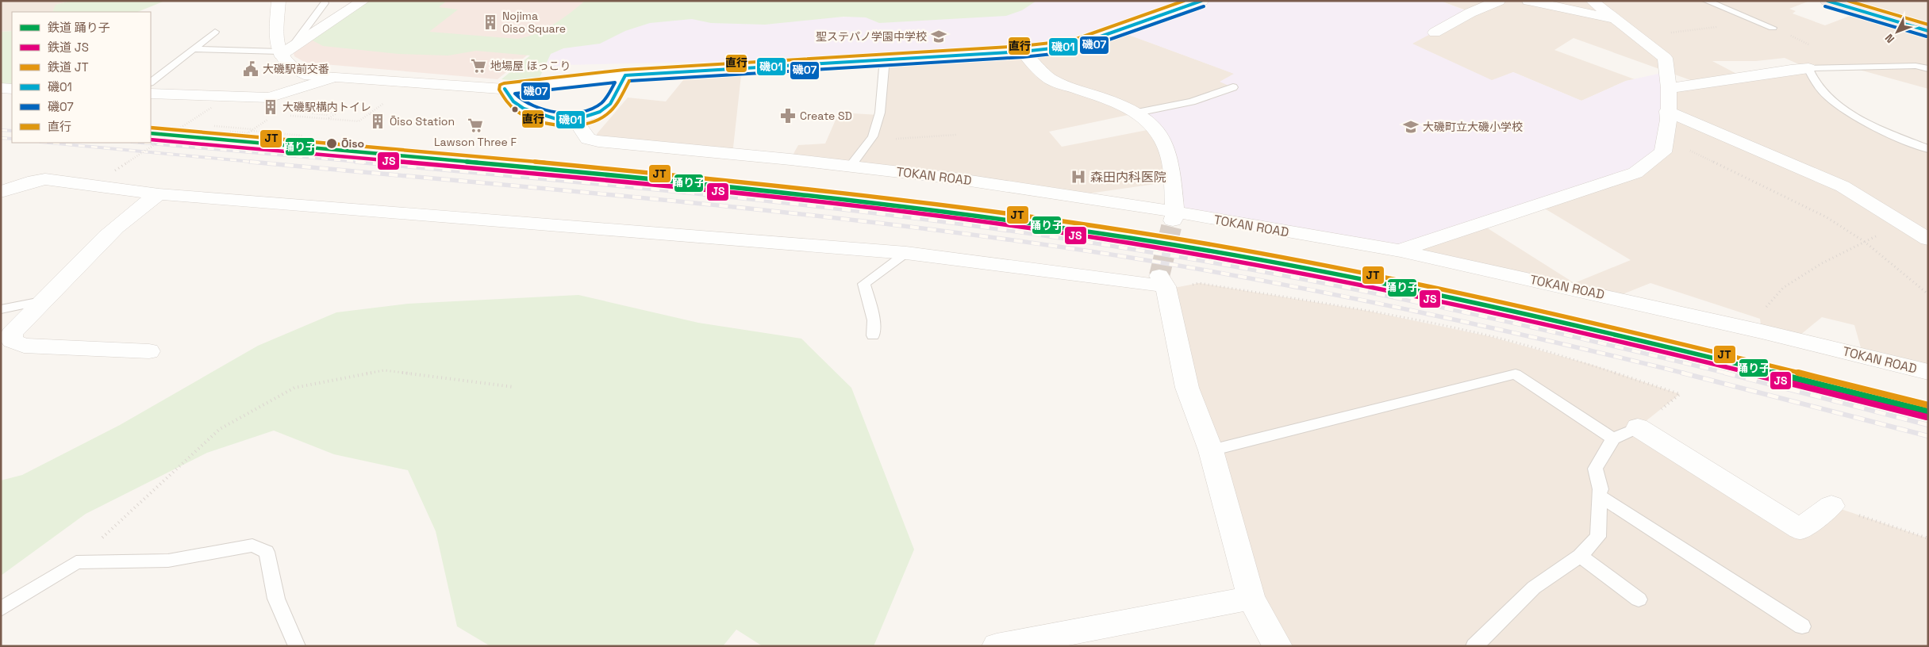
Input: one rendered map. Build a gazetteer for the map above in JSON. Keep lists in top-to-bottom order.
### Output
{
  "streets": {
    "street": ["TOKAN ROAD"]
  },
  "places": {
    "building": ["Nojima Oiso Square", "大磯駅構内トイレ", "Ōiso Station"],
    "school or university": ["聖ステパノ学園中学校", "大磯町立大磯小学校"],
    "supermarket": ["地場屋 ほっこり", "Lawson Three F"],
    "public building": ["大磯駅前交番"],
    "pharmacy": ["Create SD"],
    "other": ["Ōiso"],
    "hospital": ["森田内科医院"]
  },
  "lines": [
    "transit line 磯01",
    "transit line 直行",
    "transit line 磯07",
    "rail line JT",
    "rail line 踊り子",
    "rail line JS"
  ],
  "legend": [
    "鉄道 踊り子",
    "鉄道 JS",
    "鉄道 JT",
    "磯01",
    "磯07",
    "直行"
  ],
  "north": "bottom left"
}
